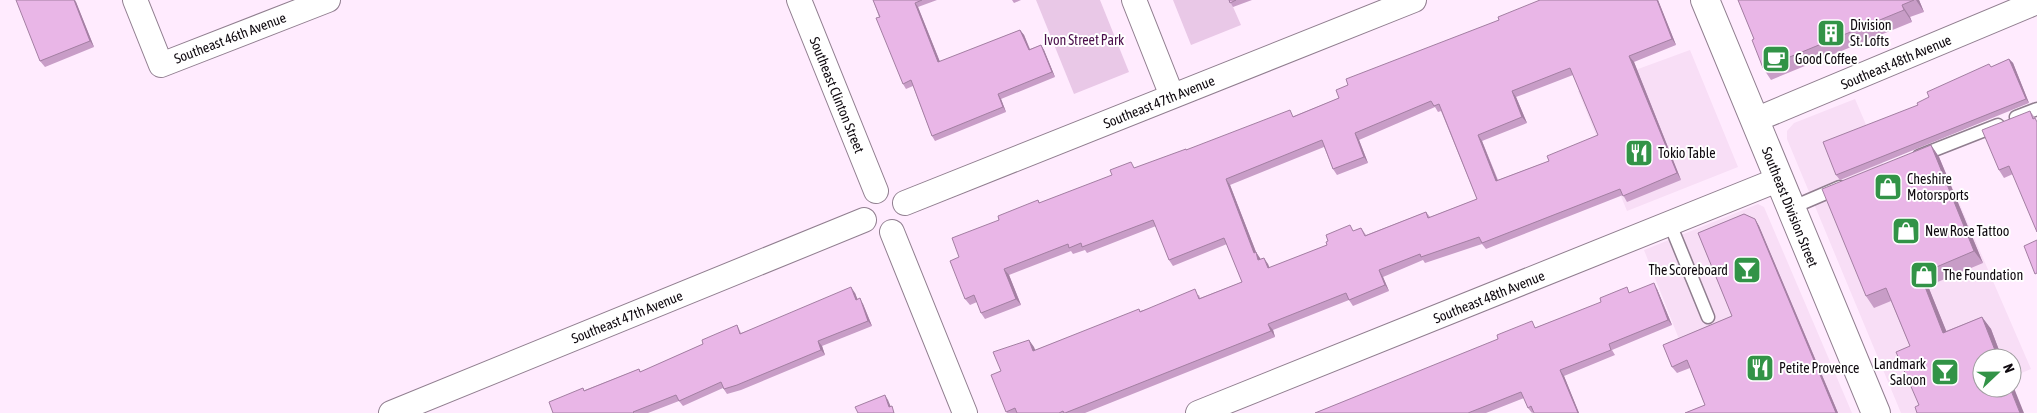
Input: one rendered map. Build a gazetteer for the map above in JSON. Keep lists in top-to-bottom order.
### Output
{
  "streets": {
    "main road": ["Southeast Division Street"],
    "street": [
      "Southeast 46th Avenue",
      "Southeast 48th Avenue",
      "Southeast Clinton Street",
      "Southeast 47th Avenue"
    ]
  },
  "crossings": [
    ["Southeast 48th Avenue", "Southeast Division Street"],
    ["Southeast Clinton Street", "Southeast 47th Avenue"]
  ],
  "parks": ["Ivon Street Park"],
  "places": {
    "building": ["Division St. Lofts"],
    "cafe": ["Good Coffee"],
    "restaurant": ["Tokio Table", "Petite Provence"],
    "shop": ["Cheshire Motorsports", "New Rose Tattoo", "The Foundation"],
    "bar": ["The Scoreboard", "Landmark Saloon"]
  },
  "north": "right"
}
